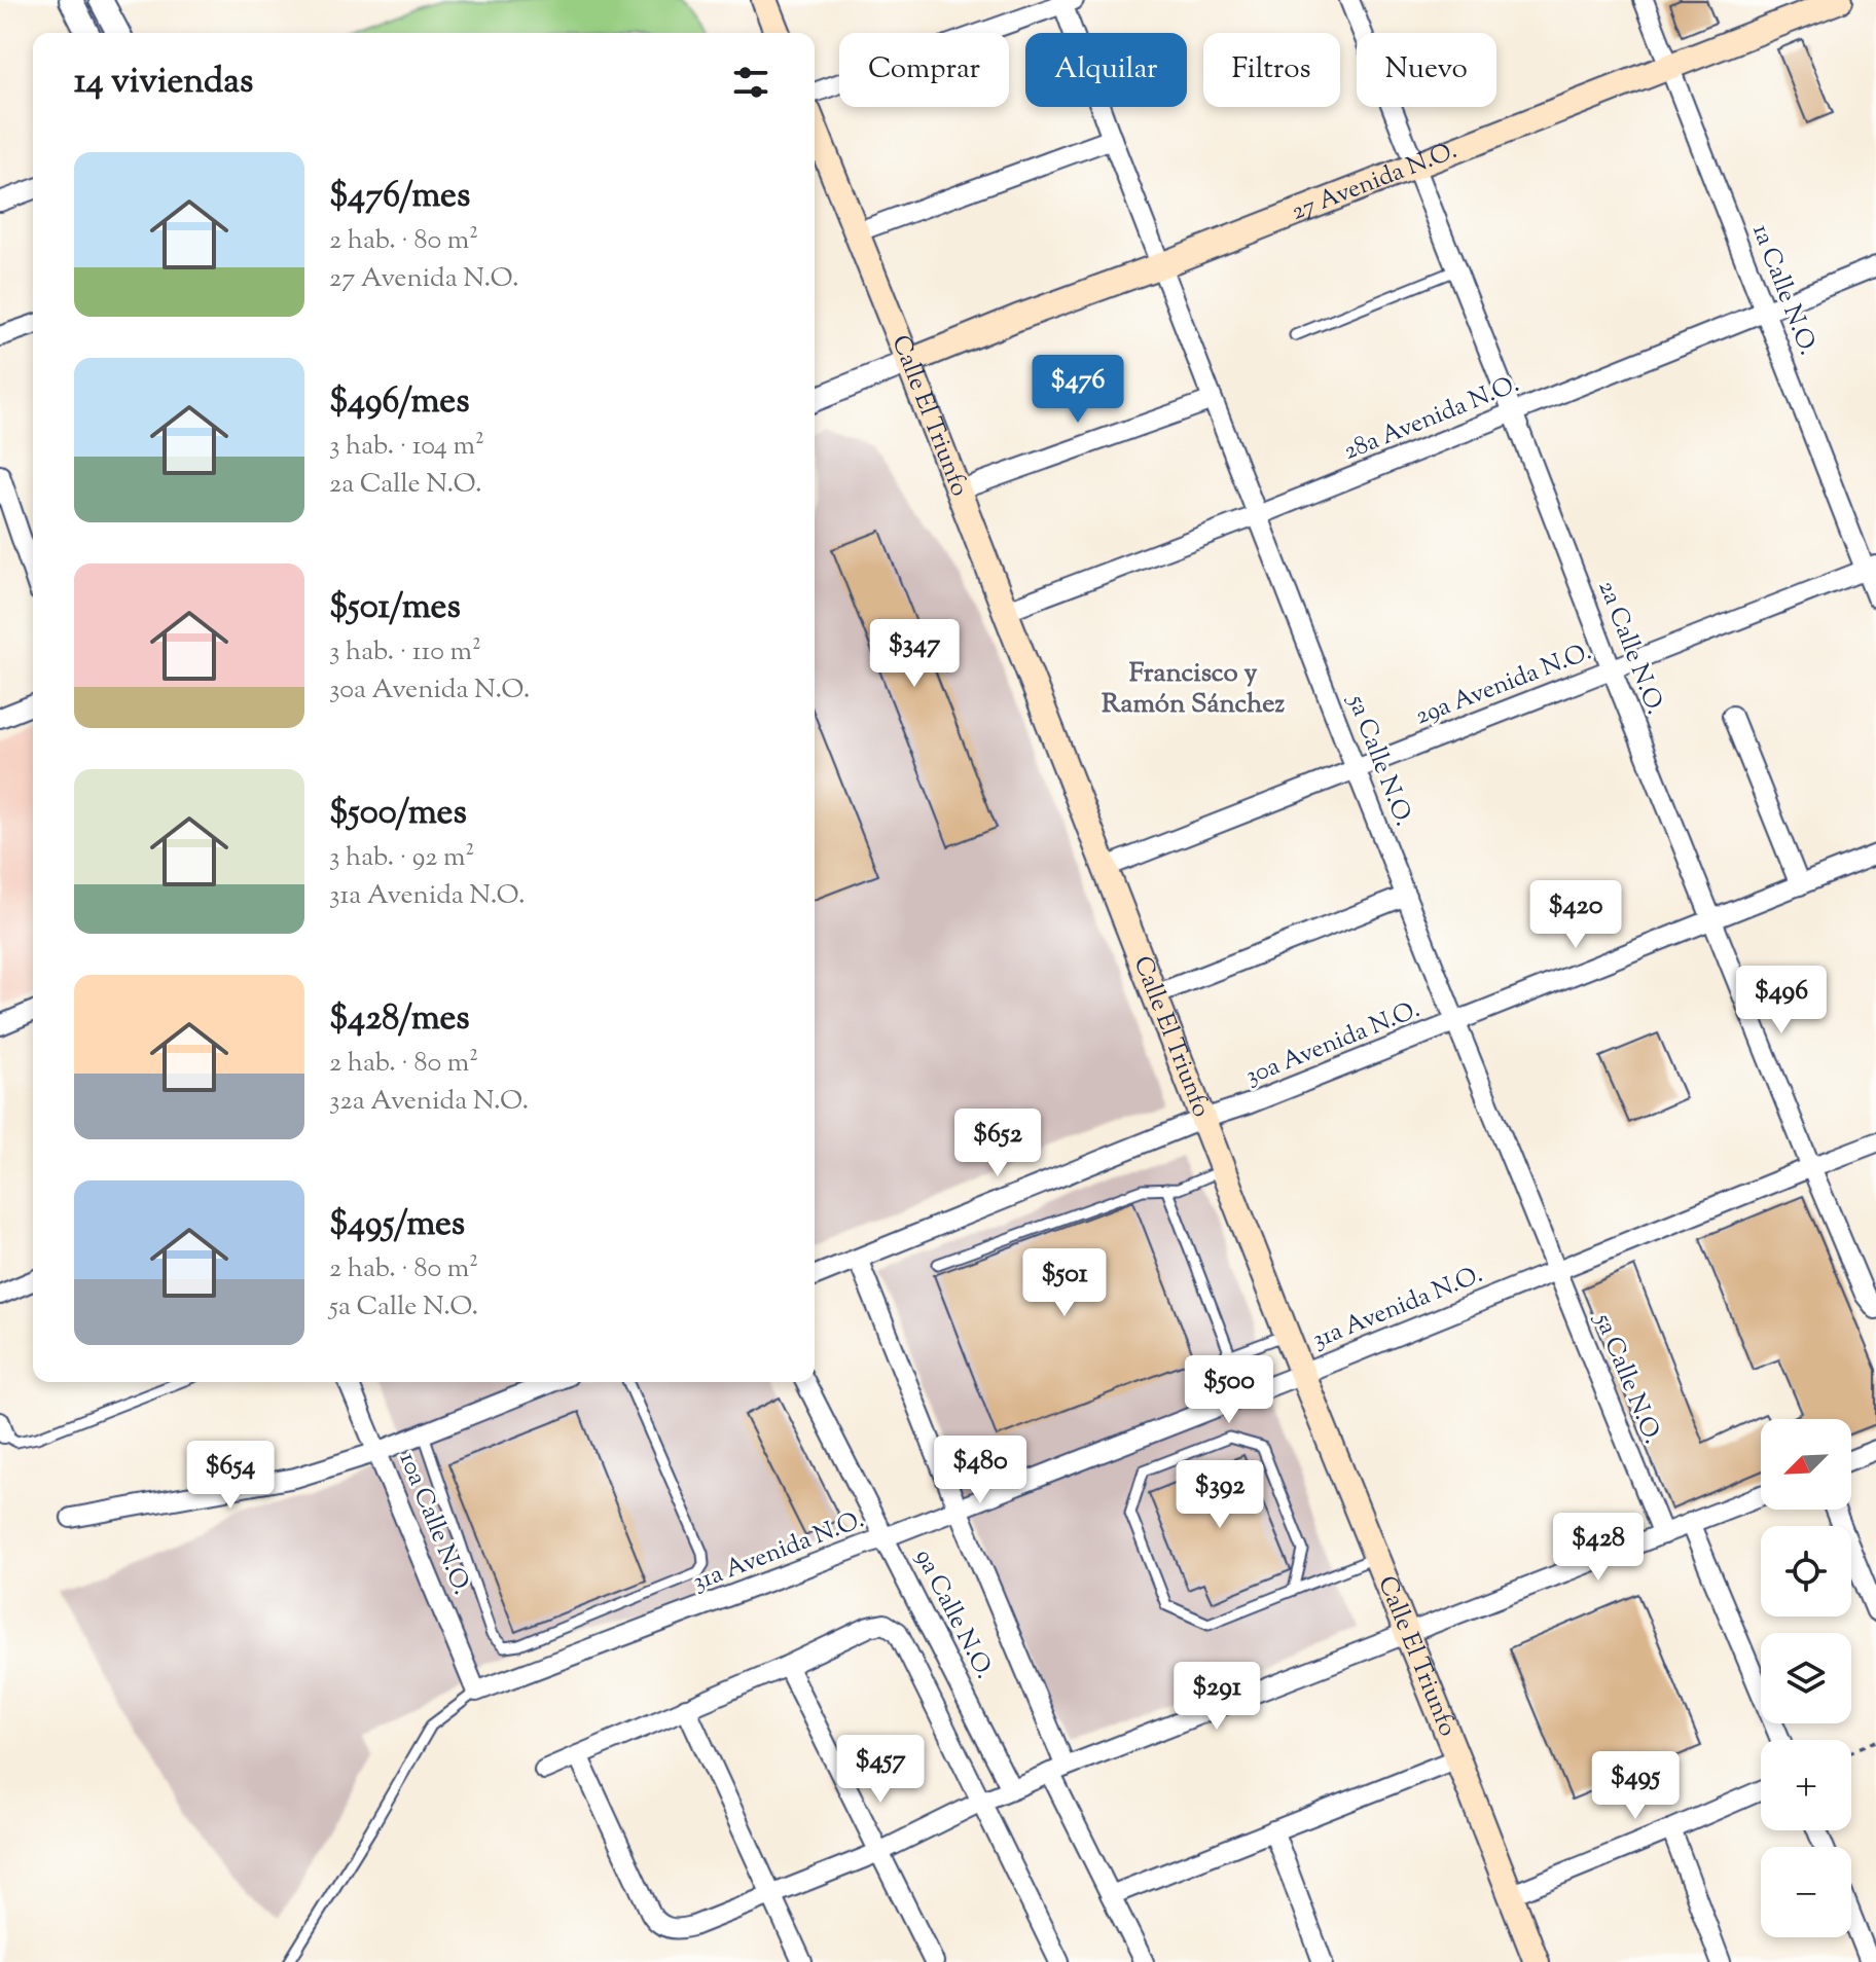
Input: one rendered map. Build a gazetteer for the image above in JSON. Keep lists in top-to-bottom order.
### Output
{
  "streets": {
    "main road": ["27 Avenida N.O.", "Calle El Triunfo"],
    "street": [
      "1a Calle N.O.",
      "28a Avenida N.O.",
      "2a Calle N.O.",
      "29a Avenida N.O.",
      "5a Calle N.O.",
      "30a Avenida N.O.",
      "31a Avenida N.O.",
      "10a Calle N.O.",
      "9a Calle N.O."
    ]
  },
  "crossings": [
    ["27 Avenida N.O.", "1a Calle N.O."],
    ["27 Avenida N.O.", "Calle El Triunfo"],
    ["27 Avenida N.O.", "2a Calle N.O."],
    ["27 Avenida N.O.", "5a Calle N.O."],
    ["1a Calle N.O.", "28a Avenida N.O."],
    ["1a Calle N.O.", "29a Avenida N.O."],
    ["Calle El Triunfo", "28a Avenida N.O."],
    ["Calle El Triunfo", "29a Avenida N.O."],
    ["Calle El Triunfo", "30a Avenida N.O."],
    ["Calle El Triunfo", "31a Avenida N.O."],
    ["28a Avenida N.O.", "2a Calle N.O."],
    ["28a Avenida N.O.", "5a Calle N.O."],
    ["2a Calle N.O.", "29a Avenida N.O."],
    ["2a Calle N.O.", "30a Avenida N.O."],
    ["2a Calle N.O.", "31a Avenida N.O."],
    ["29a Avenida N.O.", "5a Calle N.O."],
    ["5a Calle N.O.", "30a Avenida N.O."],
    ["5a Calle N.O.", "31a Avenida N.O."],
    ["31a Avenida N.O.", "10a Calle N.O."],
    ["31a Avenida N.O.", "9a Calle N.O."]
  ],
  "districts": ["Francisco y Ramón Sánchez"],
  "north": "bottom left",
  "page": {
    "chip": [
      "Comprar",
      "Alquilar",
      "Filtros",
      "Nuevo"
    ],
    "heading": "14 viviendas",
    "list": [
      {
        "name": "$476/mes",
        "note": "2 hab. · 80 m² · 27 Avenida N.O."
      },
      {
        "name": "$496/mes",
        "note": "3 hab. · 104 m² · 2a Calle N.O."
      },
      {
        "name": "$501/mes",
        "note": "3 hab. · 110 m² · 30a Avenida N.O."
      },
      {
        "name": "$500/mes",
        "note": "3 hab. · 92 m² · 31a Avenida N.O."
      },
      {
        "name": "$428/mes",
        "note": "2 hab. · 80 m² · 32a Avenida N.O."
      },
      {
        "name": "$495/mes",
        "note": "2 hab. · 80 m² · 5a Calle N.O."
      }
    ],
    "price": [
      "$476",
      "$347",
      "$420",
      "$496",
      "$652",
      "$501",
      "$500",
      "$480",
      "$654",
      "$392",
      "$428",
      "$291",
      "$457",
      "$495"
    ],
    "map_buttons": ["+", "−"]
  }
}
